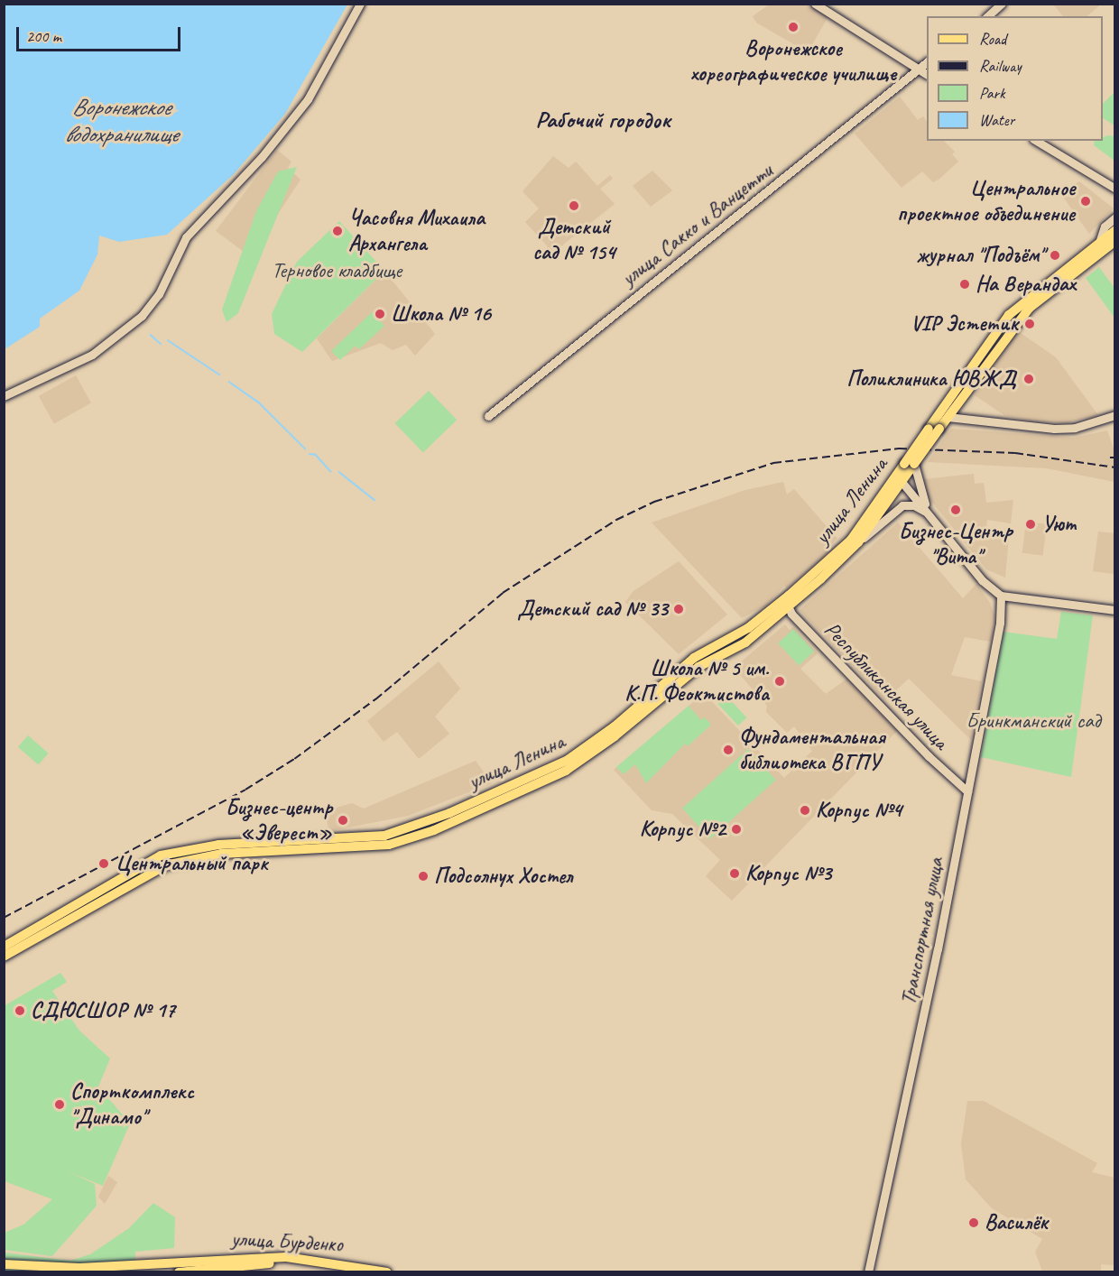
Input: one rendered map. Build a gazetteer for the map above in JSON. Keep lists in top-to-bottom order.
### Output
{
  "streets": {
    "main road": [
      "улица Сакко и Ванцетти",
      "улица Ленина",
      "Республиканская улица",
      "Транспортная улица",
      "улица Бурденко"
    ]
  },
  "crossings": [
    ["улица Ленина", "Республиканская улица"],
    ["Республиканская улица", "Транспортная улица"]
  ],
  "districts": ["Рабочий городок"],
  "water": ["Воронежское водохранилище"],
  "parks": ["Терновое кладбище", "Бринкманский сад"],
  "places": [
    "Воронежское хореографическое училище",
    "Центральное проектное объединение",
    "Детский сад № 154",
    "Часовня Михаила Архангела",
    "журнал \"Подъём\"",
    "На Верандах",
    "Школа № 16",
    "VIP Эстетик",
    "Поликлиника ЮВЖД",
    "Бизнес-Центр \"Вита\"",
    "Уют",
    "Детский сад № 33",
    "Школа № 5 им. К.П. Феоктистова",
    "Фундаментальная библиотека ВГПУ",
    "Корпус №4",
    "Бизнес-центр «Эверест»",
    "Корпус №2",
    "Центральный парк",
    "Корпус №3",
    "Подсолнух Хостел",
    "СДЮСШОР № 17",
    "Спорткомплекс \"Динамо\"",
    "Василёк"
  ],
  "legend": [
    "Road",
    "Railway",
    "Park",
    "Water"
  ],
  "scale_bar": "200 m"
}
